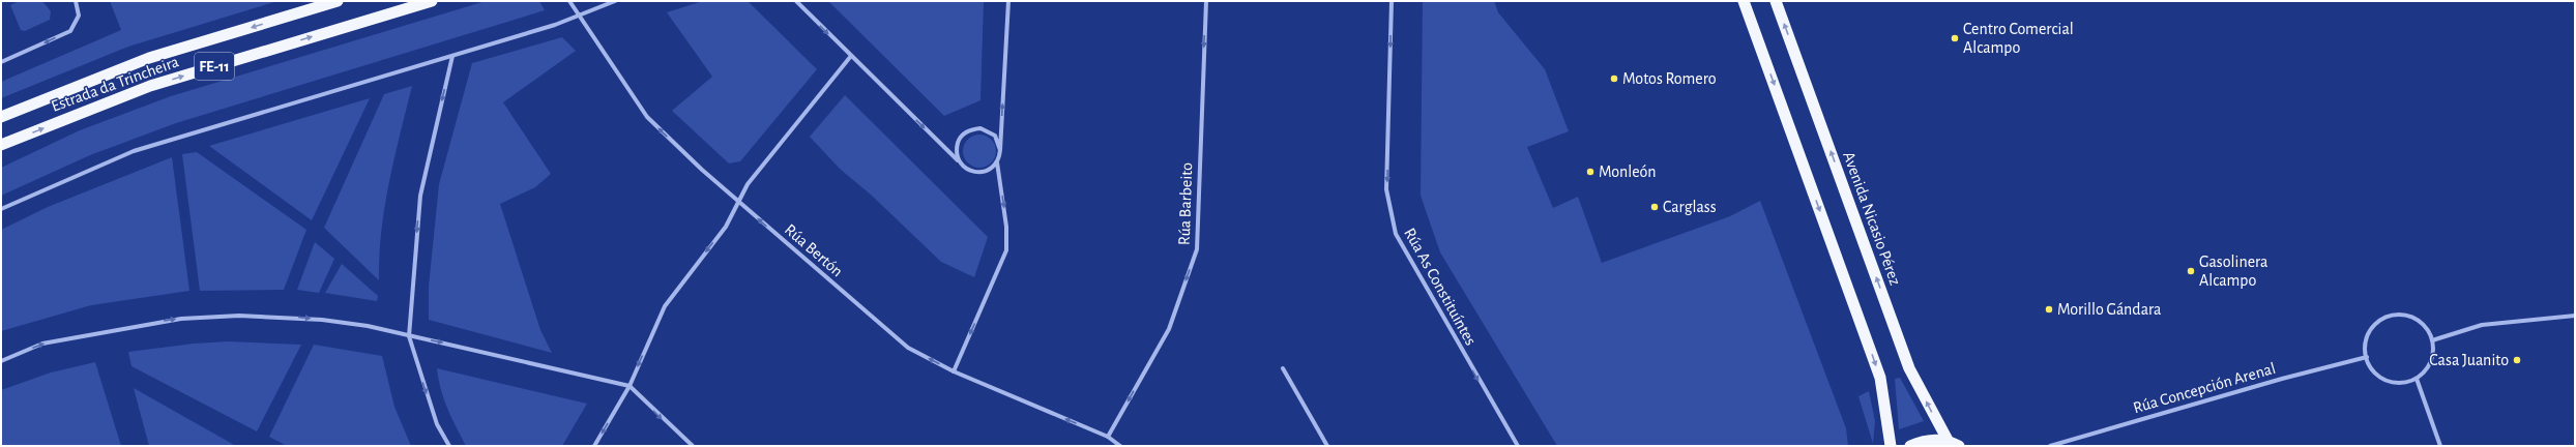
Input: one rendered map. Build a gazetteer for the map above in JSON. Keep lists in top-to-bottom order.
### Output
{
  "streets": {
    "highway": ["FE-11", "Estrada da Trincheira", "Avenida Nicasio Pérez"],
    "street": [
      "Rúa Barbeito",
      "Rúa Bertón",
      "Rúa As Constituíntes",
      "Rúa Concepción Arenal"
    ]
  },
  "crossings": [
    ["Rúa Barbeito", "Rúa Bertón"]
  ],
  "one_way": ["Rúa Barbeito", "Rúa Bertón", "Rúa As Constituíntes"],
  "places": [
    "Centro Comercial Alcampo",
    "Motos Romero",
    "Monleón",
    "Carglass",
    "Gasolinera Alcampo",
    "Morillo Gándara",
    "Casa Juanito"
  ]
}
